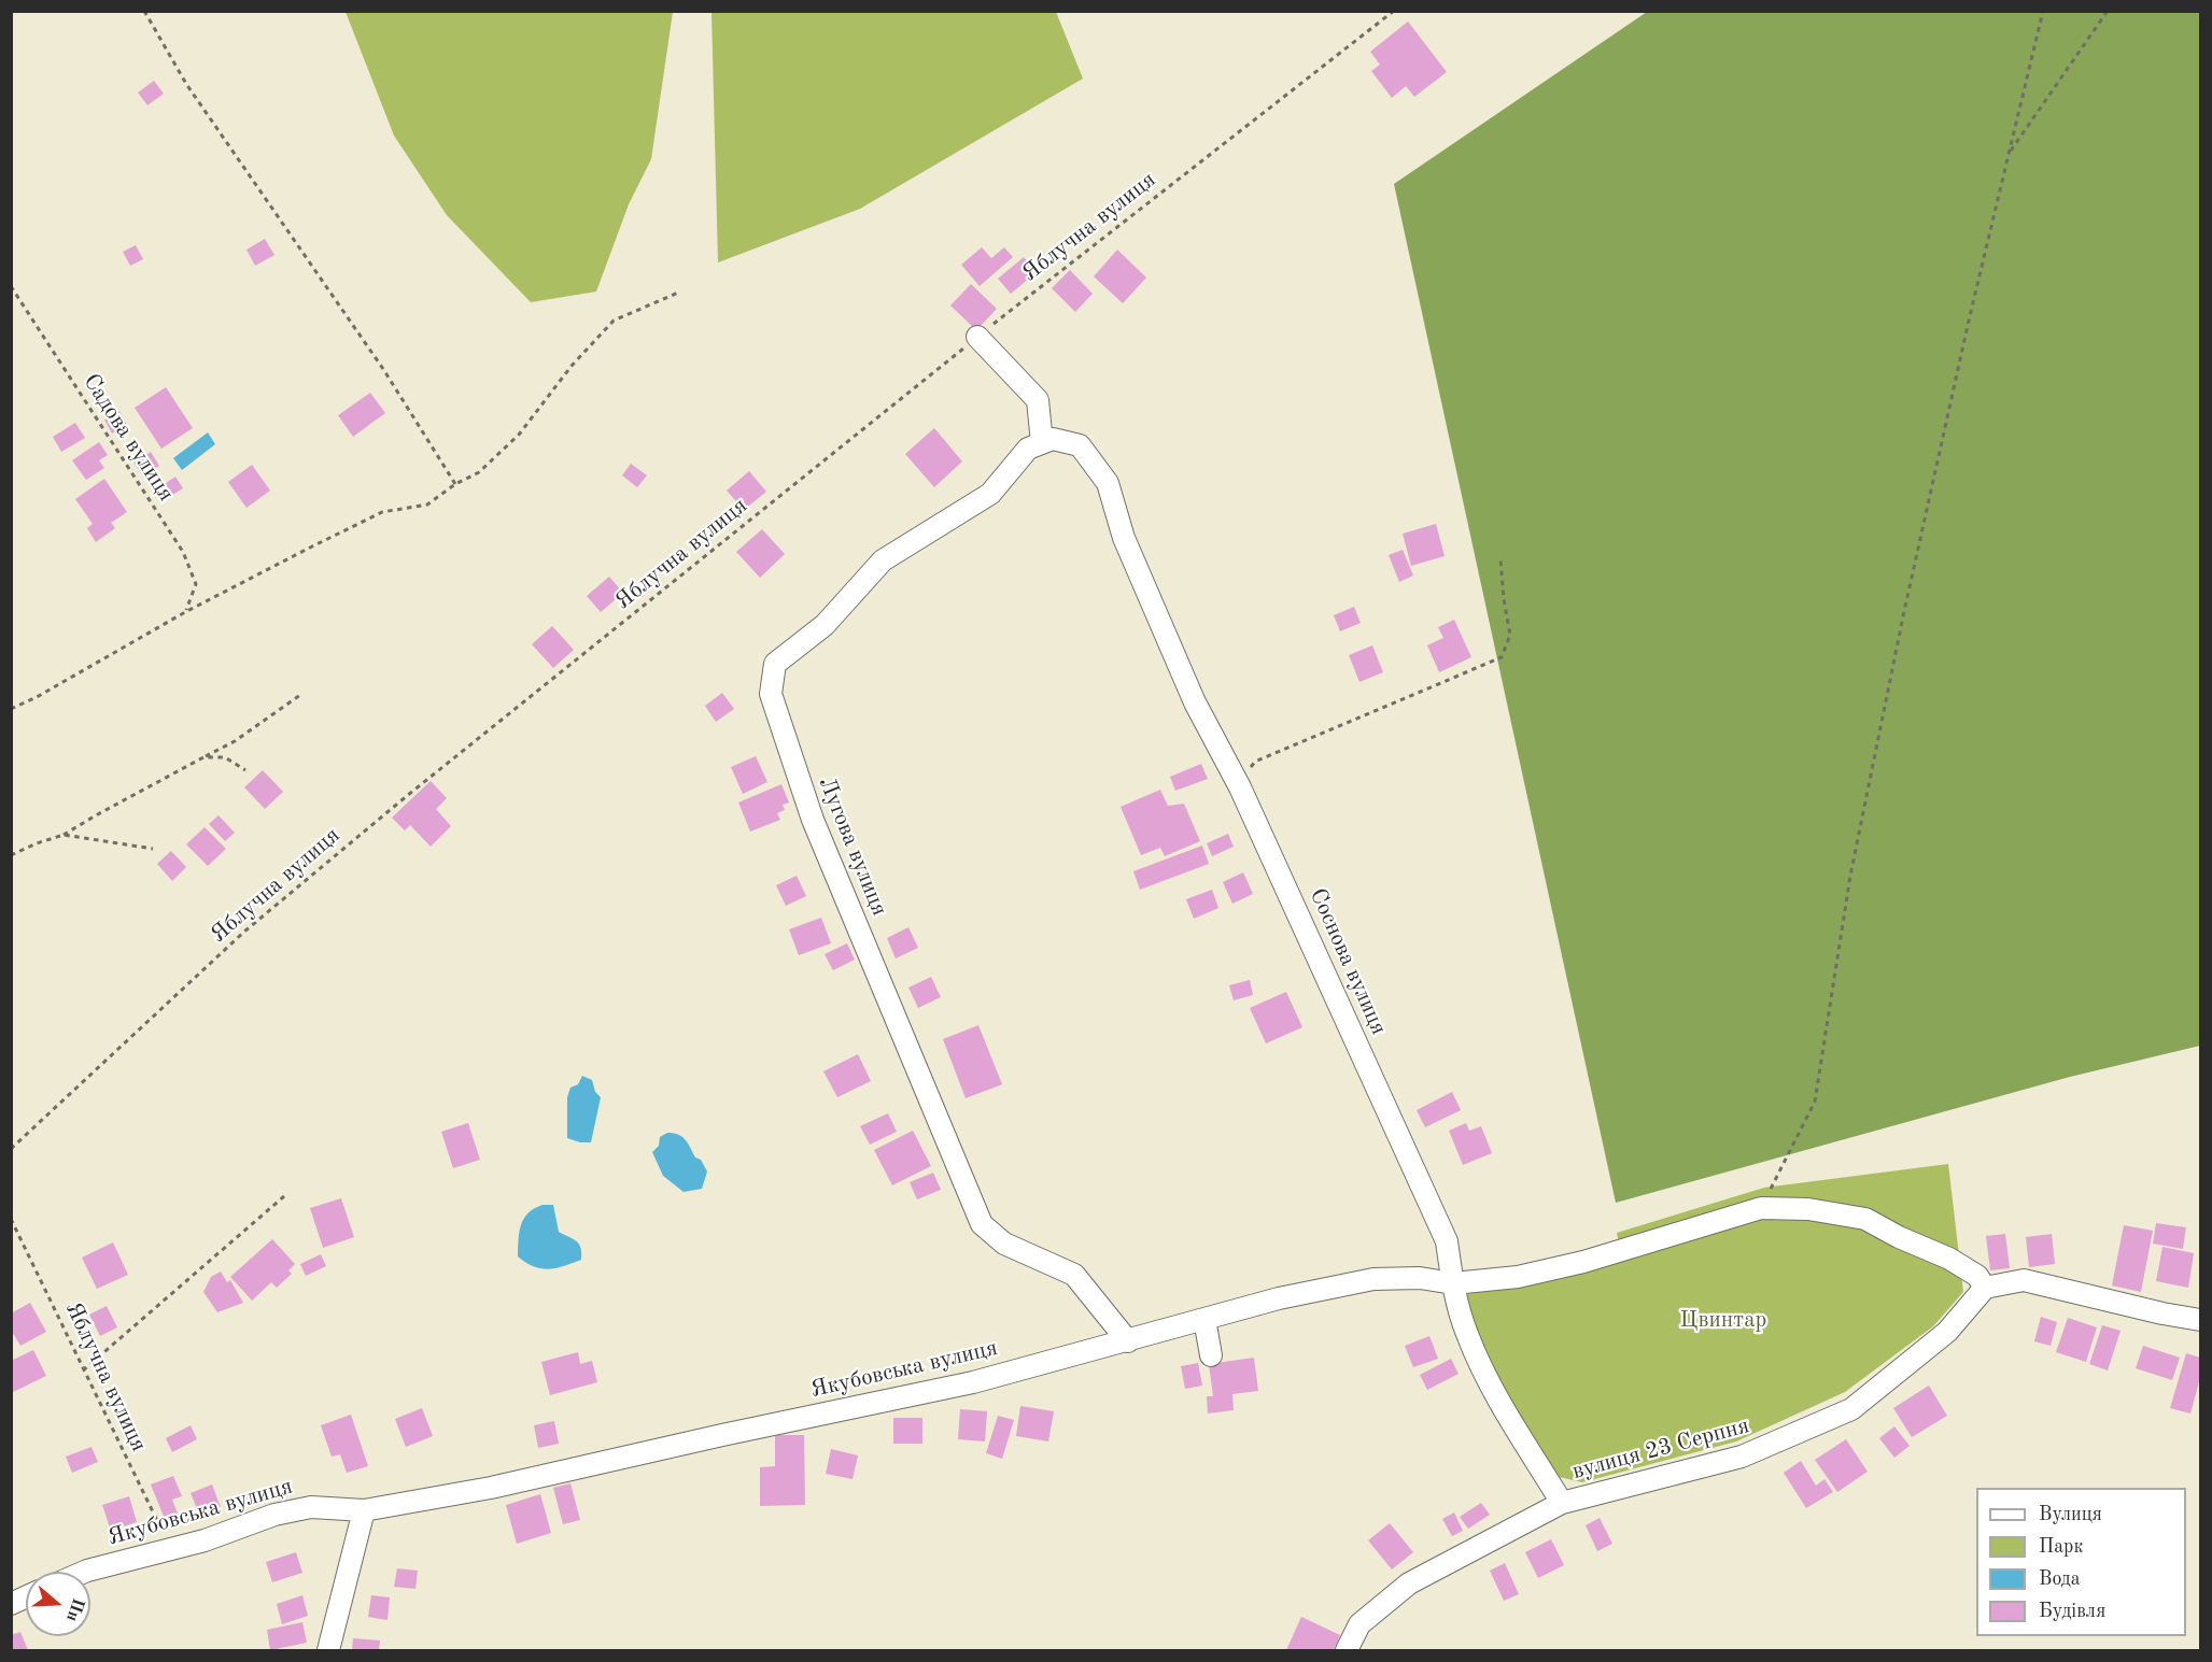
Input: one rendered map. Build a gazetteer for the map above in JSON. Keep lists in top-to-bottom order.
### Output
{
  "streets": {
    "street": [
      "Лугова вулиця",
      "Соснова вулиця",
      "Якубовська вулиця",
      "вулиця 23 Серпня"
    ],
    "path": ["Яблучна вулиця", "Садова вулиця"]
  },
  "crossings": [
    ["Яблучна вулиця", "Якубовська вулиця"],
    ["Лугова вулиця", "Соснова вулиця"],
    ["Лугова вулиця", "Якубовська вулиця"],
    ["Соснова вулиця", "Якубовська вулиця"],
    ["Соснова вулиця", "вулиця 23 Серпня"],
    ["Якубовська вулиця", "вулиця 23 Серпня"]
  ],
  "parks": ["Цвинтар"],
  "legend": [
    "Вулиця",
    "Парк",
    "Вода",
    "Будівля"
  ],
  "north": "right"
}
